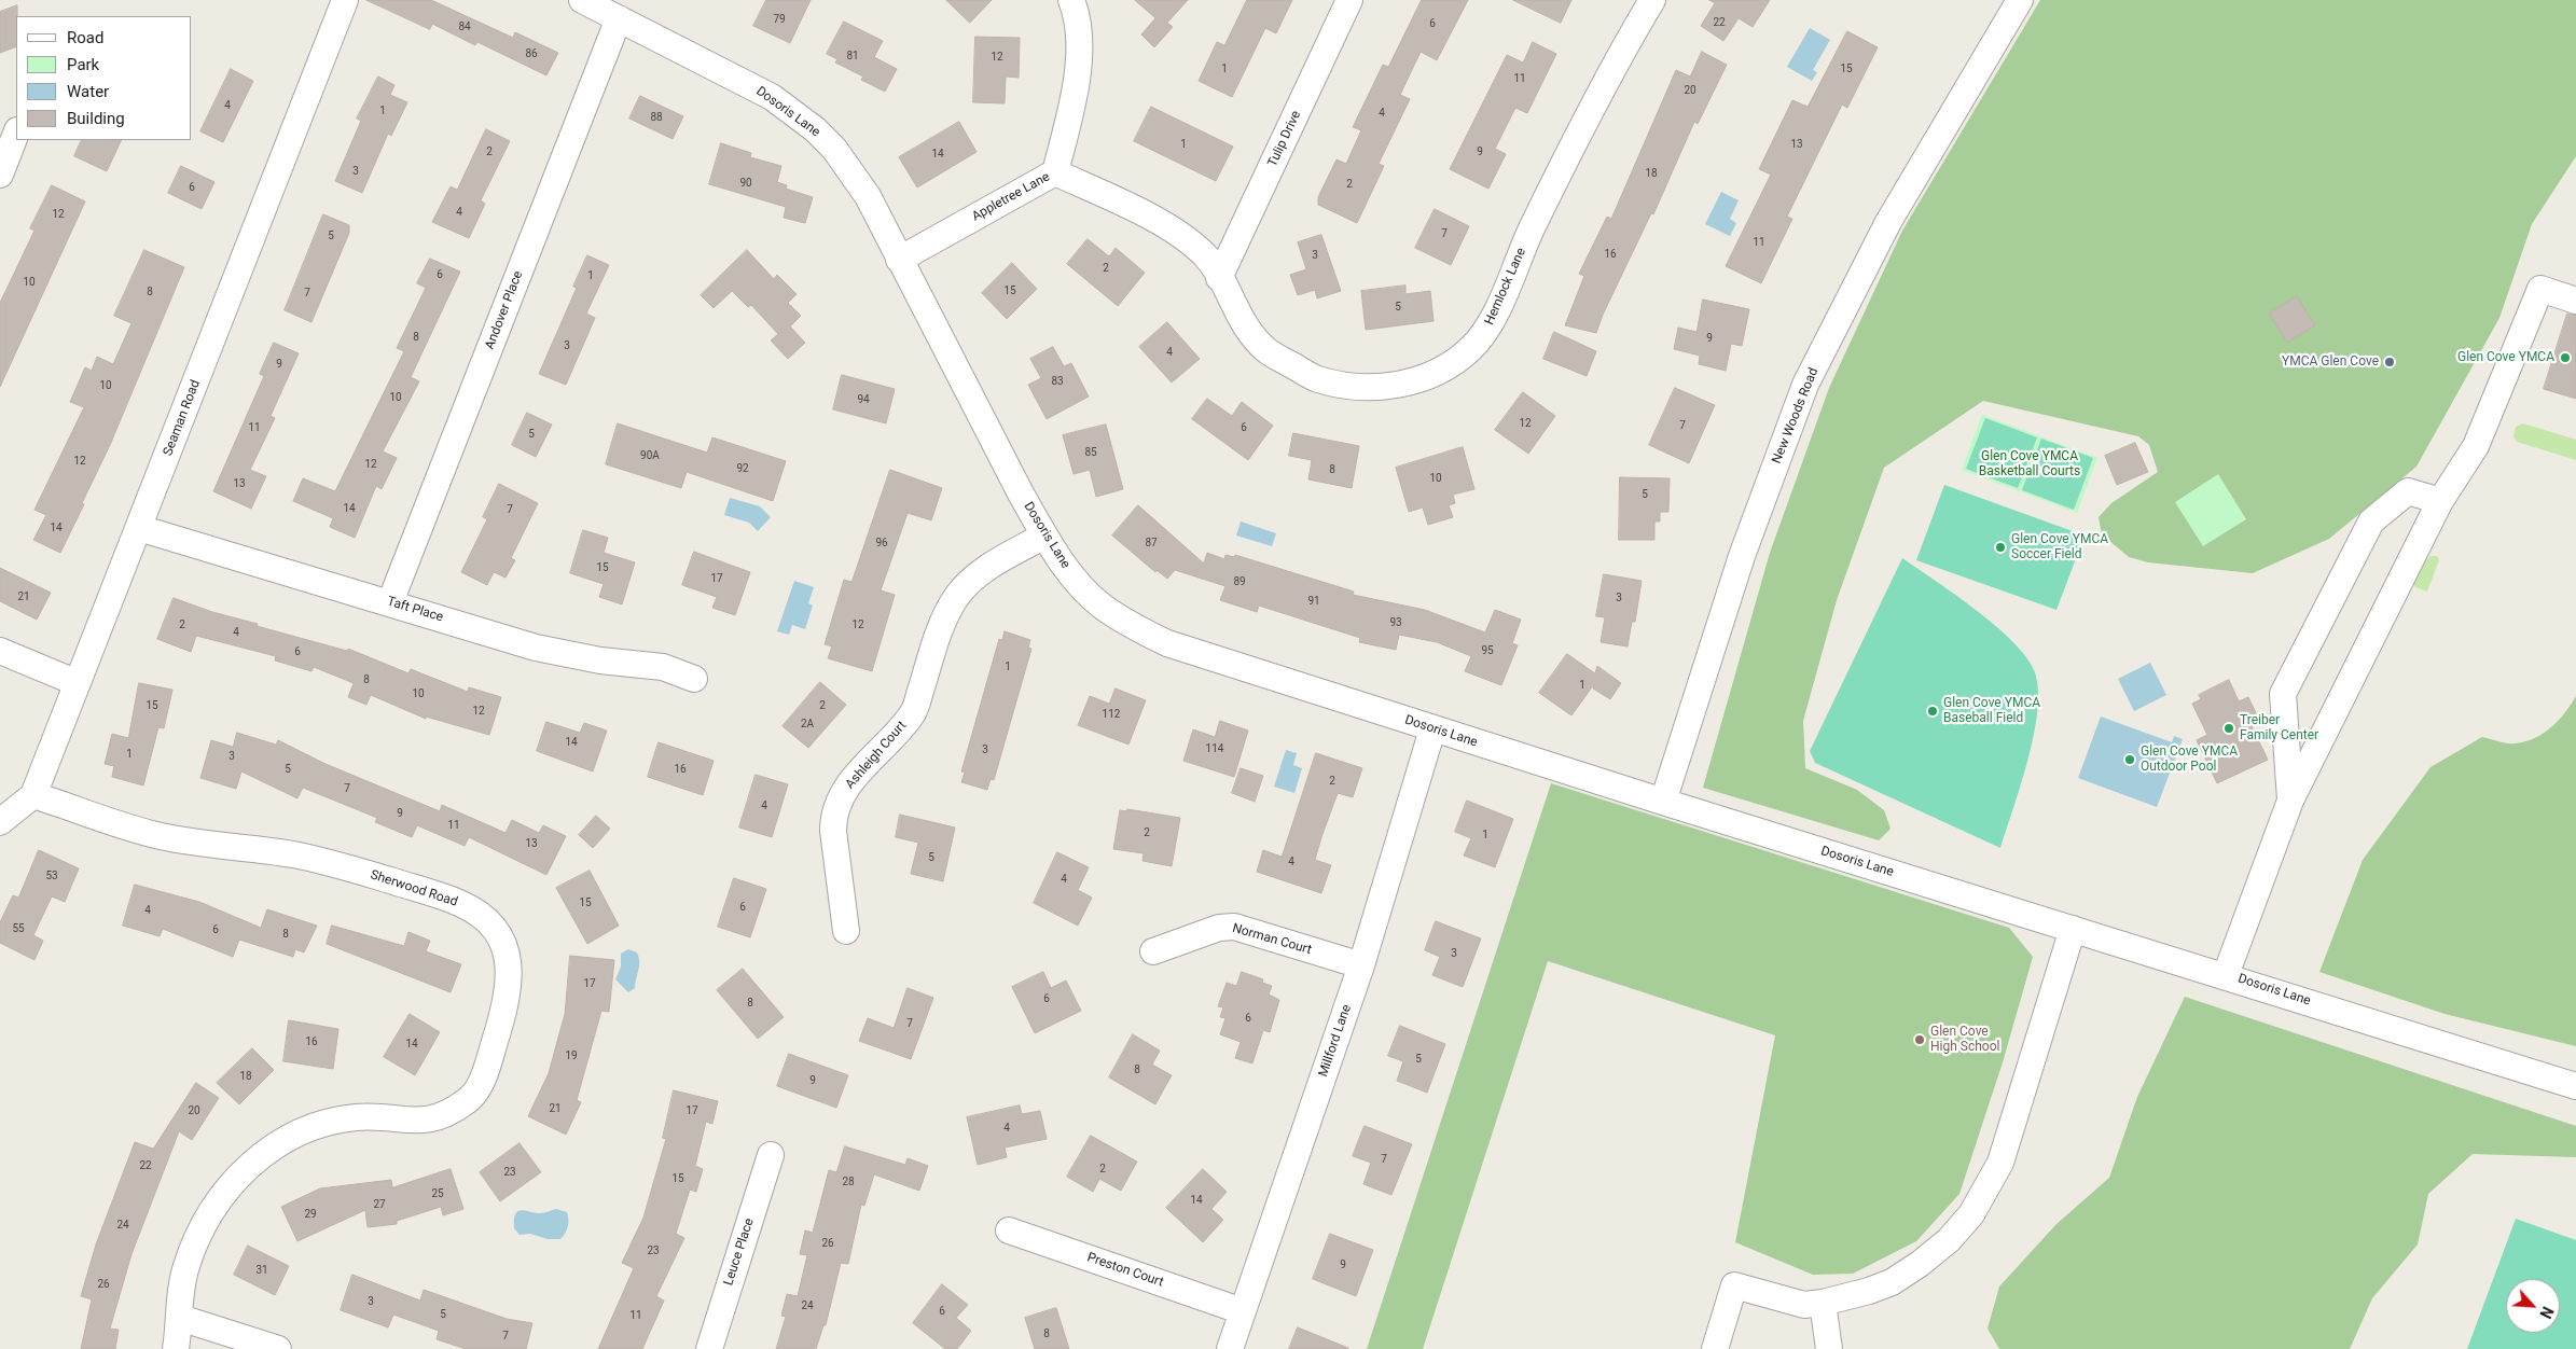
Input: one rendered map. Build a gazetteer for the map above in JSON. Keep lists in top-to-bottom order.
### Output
{
  "streets": {
    "street": [
      "Dosoris Lane",
      "Tulip Drive",
      "Appletree Lane",
      "Hemlock Lane",
      "Andover Place",
      "New Woods Road",
      "Seaman Road",
      "Taft Place",
      "Ashleigh Court",
      "Sherwood Road",
      "Norman Court",
      "Millford Lane",
      "Leuce Place",
      "Preston Court"
    ]
  },
  "crossings": [
    ["Dosoris Lane", "Appletree Lane"],
    ["Dosoris Lane", "Andover Place"],
    ["Dosoris Lane", "New Woods Road"],
    ["Dosoris Lane", "Ashleigh Court"],
    ["Dosoris Lane", "Millford Lane"],
    ["Tulip Drive", "Hemlock Lane"],
    ["Appletree Lane", "Hemlock Lane"],
    ["Andover Place", "Taft Place"],
    ["Seaman Road", "Taft Place"],
    ["Seaman Road", "Sherwood Road"],
    ["Norman Court", "Millford Lane"],
    ["Millford Lane", "Preston Court"]
  ],
  "parks": ["Glen Cove YMCA Basketball Courts"],
  "places": [
    "Glen Cove YMCA",
    "YMCA Glen Cove",
    "Glen Cove YMCA Soccer Field",
    "Glen Cove YMCA Baseball Field",
    "Treiber Family Center",
    "Glen Cove YMCA Outdoor Pool",
    "Glen Cove High School"
  ],
  "house_numbers": [
    "79",
    "22",
    "6",
    "84",
    "86",
    "81",
    "12",
    "1",
    "15",
    "11",
    "20",
    "4",
    "1",
    "4",
    "88",
    "1",
    "13",
    "2",
    "9",
    "14",
    "3",
    "18",
    "90",
    "2",
    "6",
    "4",
    "12",
    "7",
    "5",
    "11",
    "16",
    "3",
    "2",
    "6",
    "1",
    "10",
    "15",
    "8",
    "7",
    "5",
    "8",
    "9",
    "3",
    "4",
    "9",
    "83",
    "10",
    "10",
    "94",
    "12",
    "7",
    "11",
    "6",
    "5",
    "85",
    "90A",
    "12",
    "12",
    "92",
    "8",
    "10",
    "13",
    "5",
    "14",
    "7",
    "14",
    "96",
    "87",
    "15",
    "17",
    "89",
    "21",
    "3",
    "91",
    "93",
    "2",
    "12",
    "4",
    "95",
    "6",
    "1",
    "8",
    "1",
    "10",
    "15",
    "2",
    "12",
    "112",
    "2A",
    "14",
    "114",
    "3",
    "1",
    "3",
    "5",
    "16",
    "2",
    "7",
    "4",
    "9",
    "11",
    "2",
    "1",
    "13",
    "5",
    "4",
    "53",
    "4",
    "15",
    "6",
    "4",
    "55",
    "6",
    "8",
    "3",
    "17",
    "6",
    "8",
    "6",
    "7",
    "16",
    "14",
    "19",
    "5",
    "8",
    "18",
    "9",
    "21",
    "20",
    "17",
    "4",
    "7",
    "22",
    "2",
    "23",
    "15",
    "28",
    "25",
    "14",
    "27",
    "29",
    "24",
    "26",
    "23",
    "9",
    "31",
    "26",
    "3",
    "24",
    "6",
    "5",
    "11",
    "8",
    "7"
  ],
  "legend": [
    "Road",
    "Park",
    "Water",
    "Building"
  ],
  "north": "bottom right"
}
